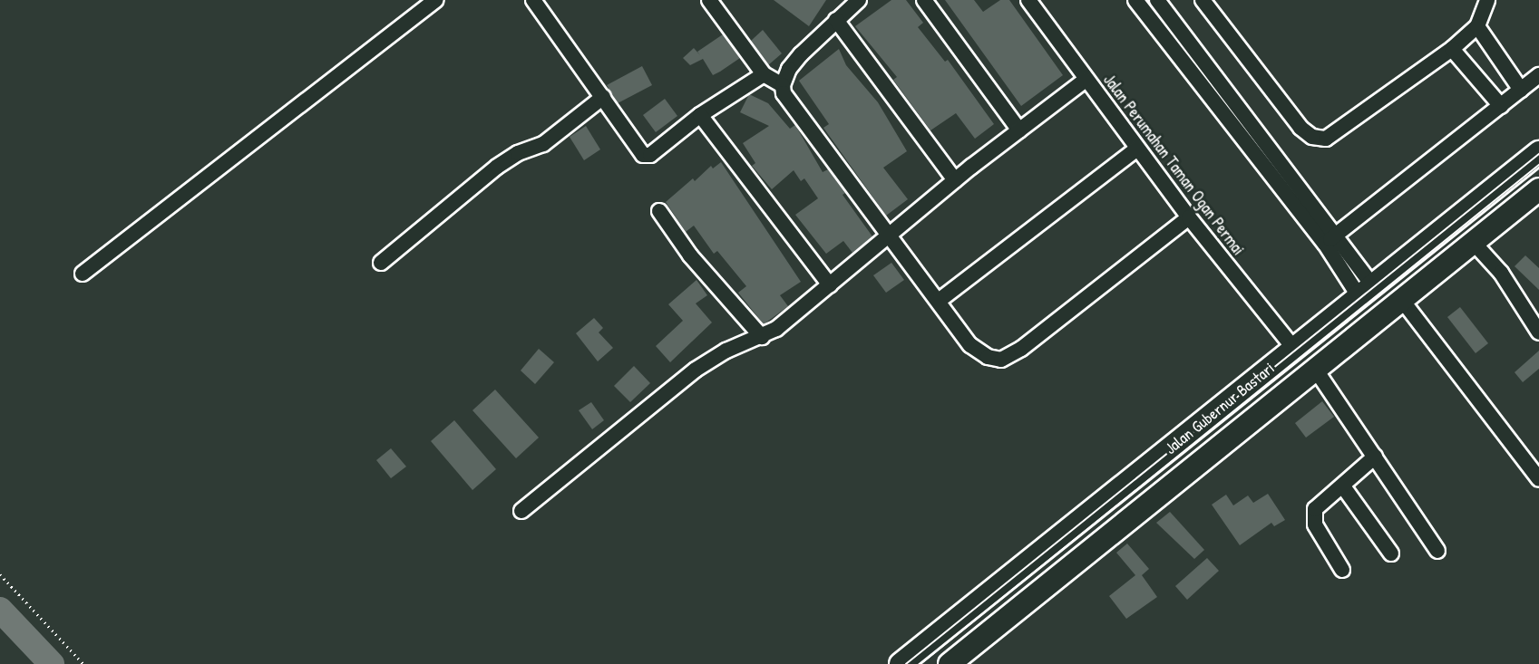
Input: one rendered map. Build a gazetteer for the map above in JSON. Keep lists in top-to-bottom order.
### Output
{
  "streets": {
    "highway": ["Jalan Gubernur Bastari"],
    "street": ["Jalan Perumahan Taman Ogan Permai"]
  },
  "crossings": [
    ["Jalan Perumahan Taman Ogan Permai", "Jalan Gubernur Bastari"]
  ]
}
